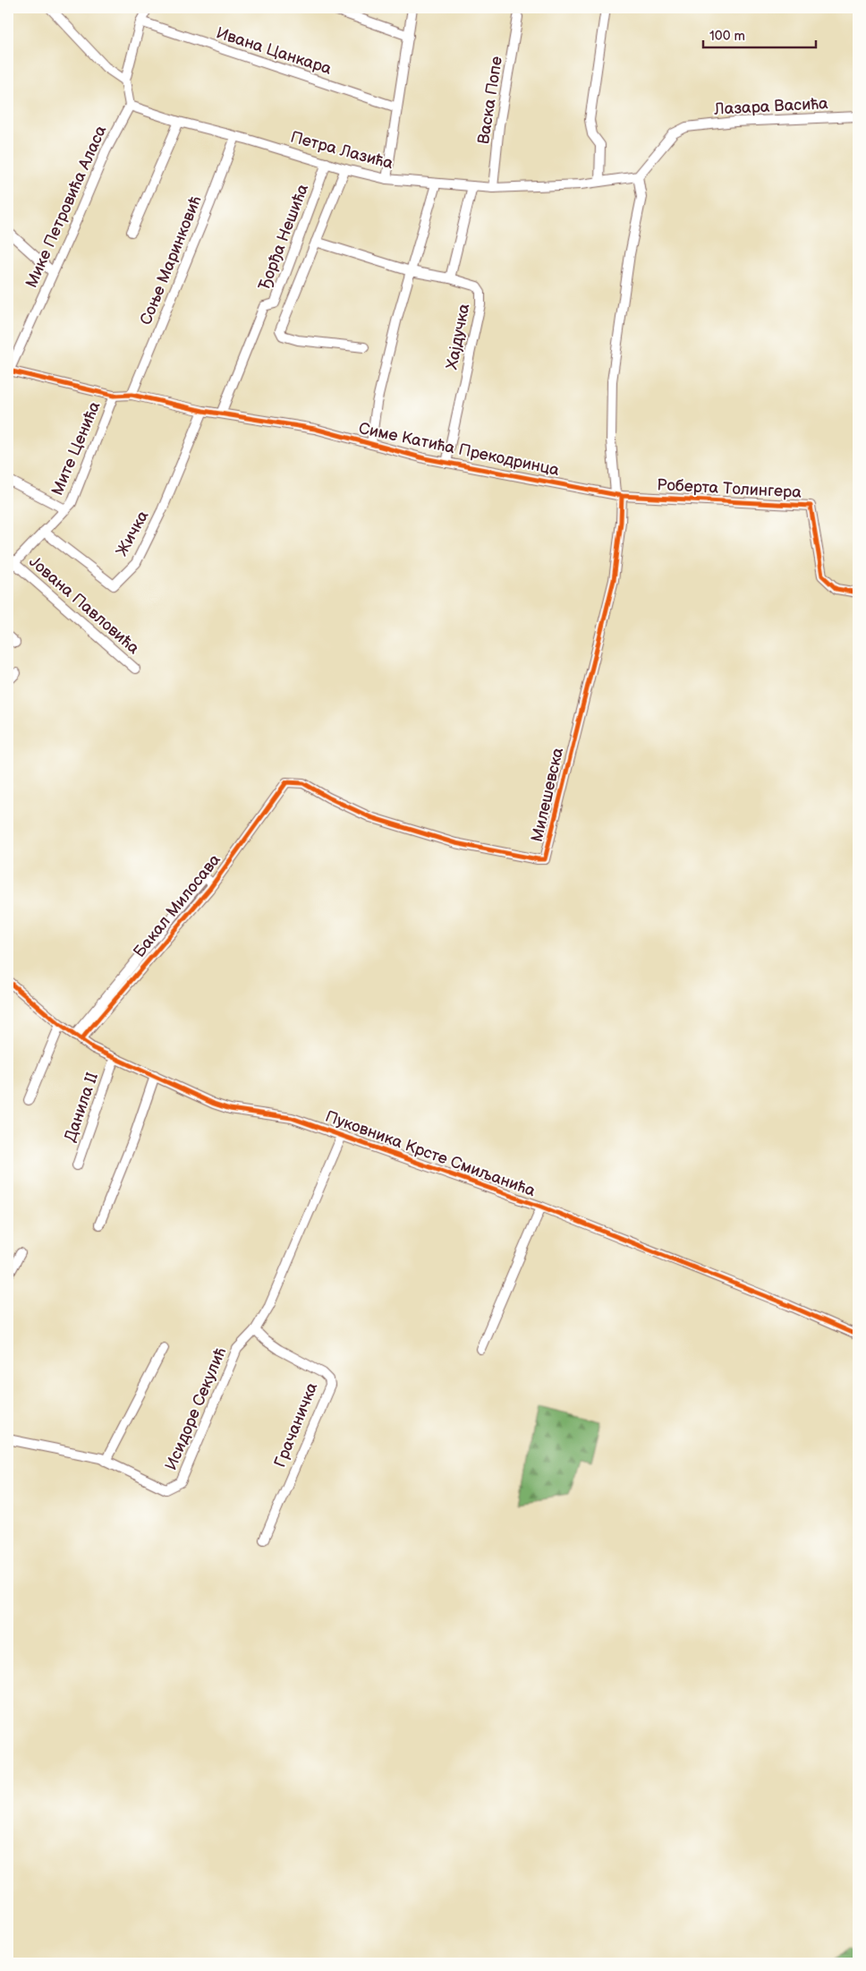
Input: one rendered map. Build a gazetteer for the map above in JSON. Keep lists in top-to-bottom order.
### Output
{
  "streets": {
    "street": [
      "Ивана Цанкара",
      "Васка Попе",
      "Лазара Васића",
      "Петра Лазића",
      "Мике Петровића Аласа",
      "Ђорђа Нешића",
      "Соње Маринковић",
      "Хајдучка",
      "Мите Ценића",
      "Симе Катића Прекодринца",
      "Роберта Толингера",
      "Жичка",
      "Јована Павловића",
      "Милешевска",
      "Бакал Милосава",
      "Данила II",
      "Пуковника Крсте Смиљанића",
      "Исидоре Секулић",
      "Грачаничка"
    ]
  },
  "crossings": [
    ["Васка Попе", "Петра Лазића"],
    ["Лазара Васића", "Петра Лазића"],
    ["Петра Лазића", "Мике Петровића Аласа"],
    ["Петра Лазића", "Ђорђа Нешића"],
    ["Петра Лазића", "Соње Маринковић"],
    ["Мике Петровића Аласа", "Симе Катића Прекодринца"],
    ["Ђорђа Нешића", "Симе Катића Прекодринца"],
    ["Соње Маринковић", "Симе Катића Прекодринца"],
    ["Хајдучка", "Симе Катића Прекодринца"],
    ["Мите Ценића", "Симе Катића Прекодринца"],
    ["Мите Ценића", "Жичка"],
    ["Мите Ценића", "Јована Павловића"],
    ["Симе Катића Прекодринца", "Роберта Толингера"],
    ["Симе Катића Прекодринца", "Жичка"],
    ["Симе Катића Прекодринца", "Милешевска"],
    ["Роберта Толингера", "Милешевска"],
    ["Милешевска", "Бакал Милосава"],
    ["Бакал Милосава", "Пуковника Крсте Смиљанића"],
    ["Данила II", "Пуковника Крсте Смиљанића"],
    ["Пуковника Крсте Смиљанића", "Исидоре Секулић"],
    ["Исидоре Секулић", "Грачаничка"]
  ],
  "scale_bar": "100 m"
}
